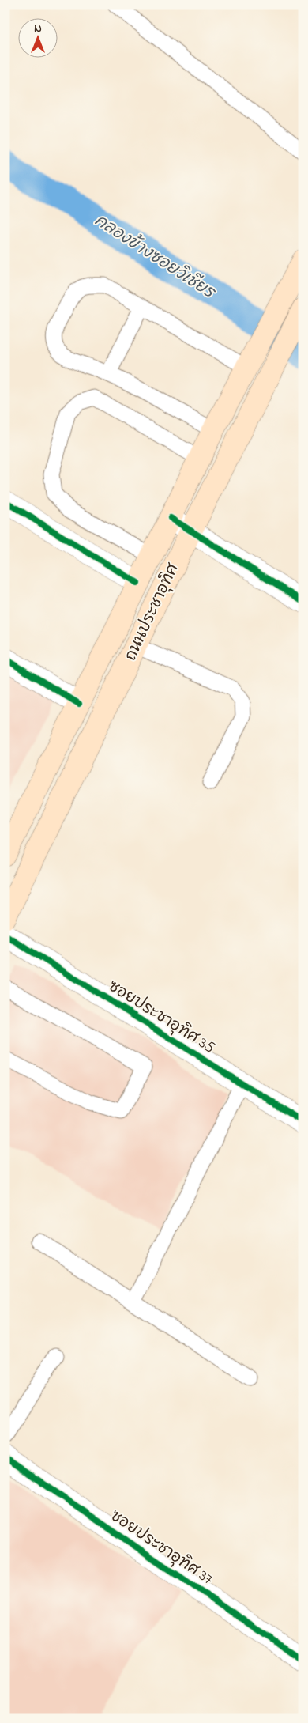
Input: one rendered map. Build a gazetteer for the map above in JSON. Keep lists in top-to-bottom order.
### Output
{
  "streets": {
    "main road": ["ถนนประชาอุทิศ"],
    "street": ["ซอยประชาอุทิศ 35", "ซอยประชาอุทิศ 37"]
  },
  "water": ["คลองข้างซอยวิเชียร"],
  "north": "top"
}
